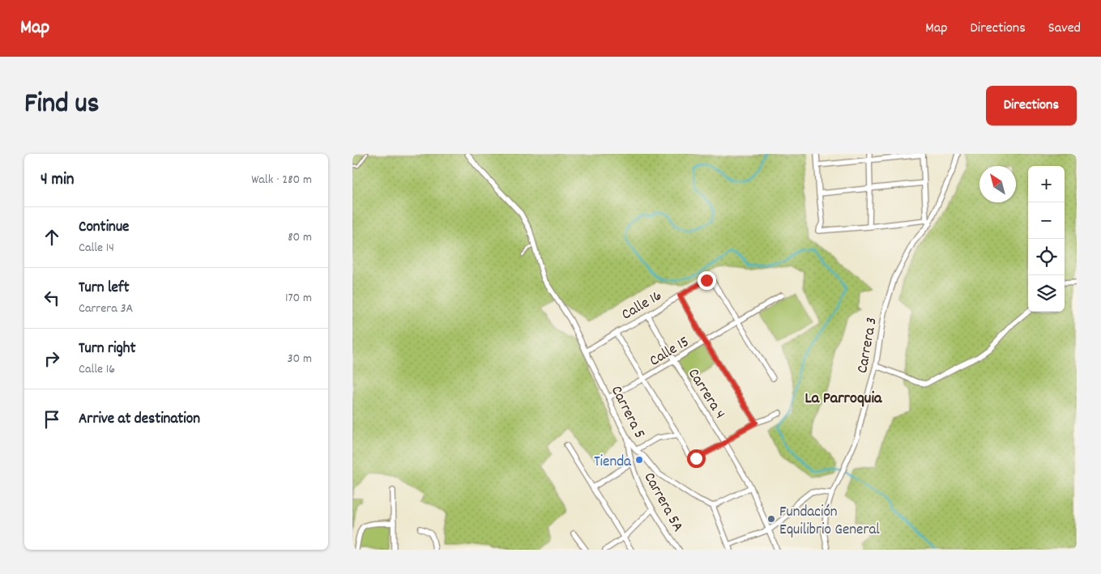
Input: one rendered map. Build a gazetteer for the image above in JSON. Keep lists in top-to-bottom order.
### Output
{
  "streets": {
    "street": [
      "Calle 16",
      "Carrera 3",
      "Calle 15",
      "Carrera 4",
      "Carrera 5",
      "Carrera 5A"
    ]
  },
  "crossings": [
    ["Calle 16", "Calle 15"],
    ["Calle 16", "Carrera 4"],
    ["Calle 16", "Carrera 5"],
    ["Calle 15", "Carrera 4"],
    ["Calle 15", "Carrera 5"],
    ["Carrera 5", "Carrera 5A"]
  ],
  "districts": ["La Parroquia"],
  "places": ["Tienda", "Fundación Equilibrio General"],
  "north": "top left",
  "page": {
    "header": "Map",
    "nav": ["Map", "Directions", "Saved"],
    "title": "Find us",
    "buttons": "Directions",
    "heading": ["4 min", "Walk · 280 m"],
    "map_buttons": ["+", "−"],
    "list": [
      ["Continue", "Calle 14", "80 m"],
      ["Turn left", "Carrera 3A", "170 m"],
      ["Turn right", "Calle 16", "30 m"],
      "Arrive at destination"
    ]
  }
}
